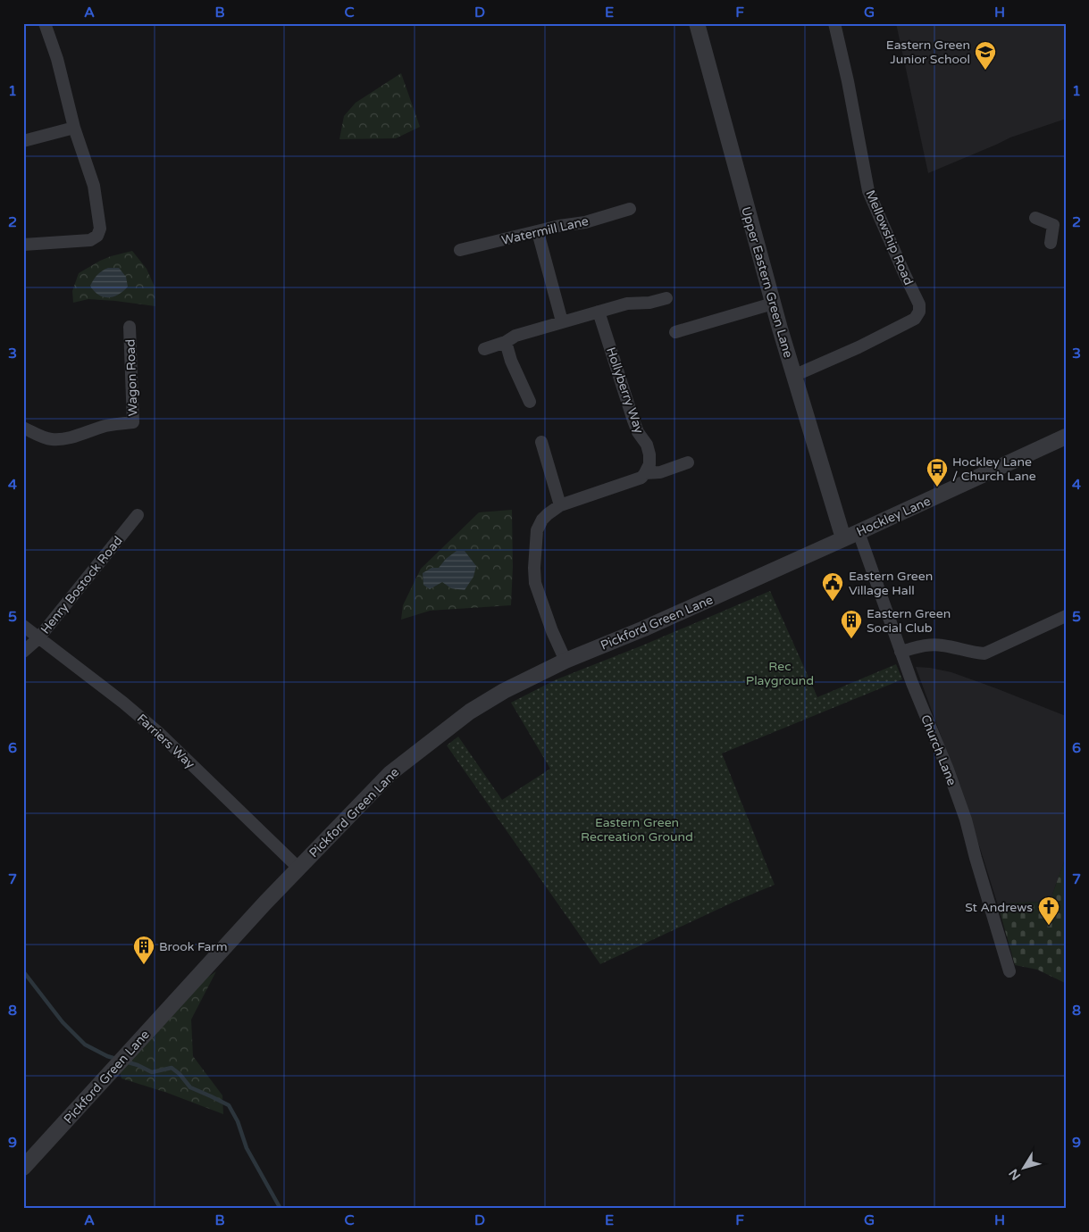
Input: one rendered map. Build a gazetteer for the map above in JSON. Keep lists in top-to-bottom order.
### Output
{
  "streets": {
    "street": [
      "Watermill Lane",
      "Mellowship Road",
      "Upper Eastern Green Lane",
      "Wagon Road",
      "Hollyberry Way",
      "Hockley Lane",
      "Henry Bostock Road",
      "Pickford Green Lane",
      "Farriers Way",
      "Church Lane"
    ]
  },
  "crossings": [
    ["Mellowship Road", "Upper Eastern Green Lane"],
    ["Upper Eastern Green Lane", "Hockley Lane"],
    ["Upper Eastern Green Lane", "Pickford Green Lane"],
    ["Hockley Lane", "Pickford Green Lane"],
    ["Hockley Lane", "Church Lane"],
    ["Henry Bostock Road", "Farriers Way"],
    ["Pickford Green Lane", "Farriers Way"]
  ],
  "parks": ["Rec Playground", "Eastern Green Recreation Ground"],
  "places": {
    "school or university": ["Eastern Green Junior School"],
    "bus stop": ["Hockley Lane / Church Lane"],
    "public building": ["Eastern Green Village Hall"],
    "building": ["Eastern Green Social Club", "Brook Farm"],
    "church": ["St Andrews"]
  },
  "north": "bottom left",
  "grid": {
    "columns": [
      "A",
      "B",
      "C",
      "D",
      "E",
      "F",
      "G",
      "H"
    ],
    "rows": [
      "1",
      "2",
      "3",
      "4",
      "5",
      "6",
      "7",
      "8",
      "9"
    ]
  }
}
